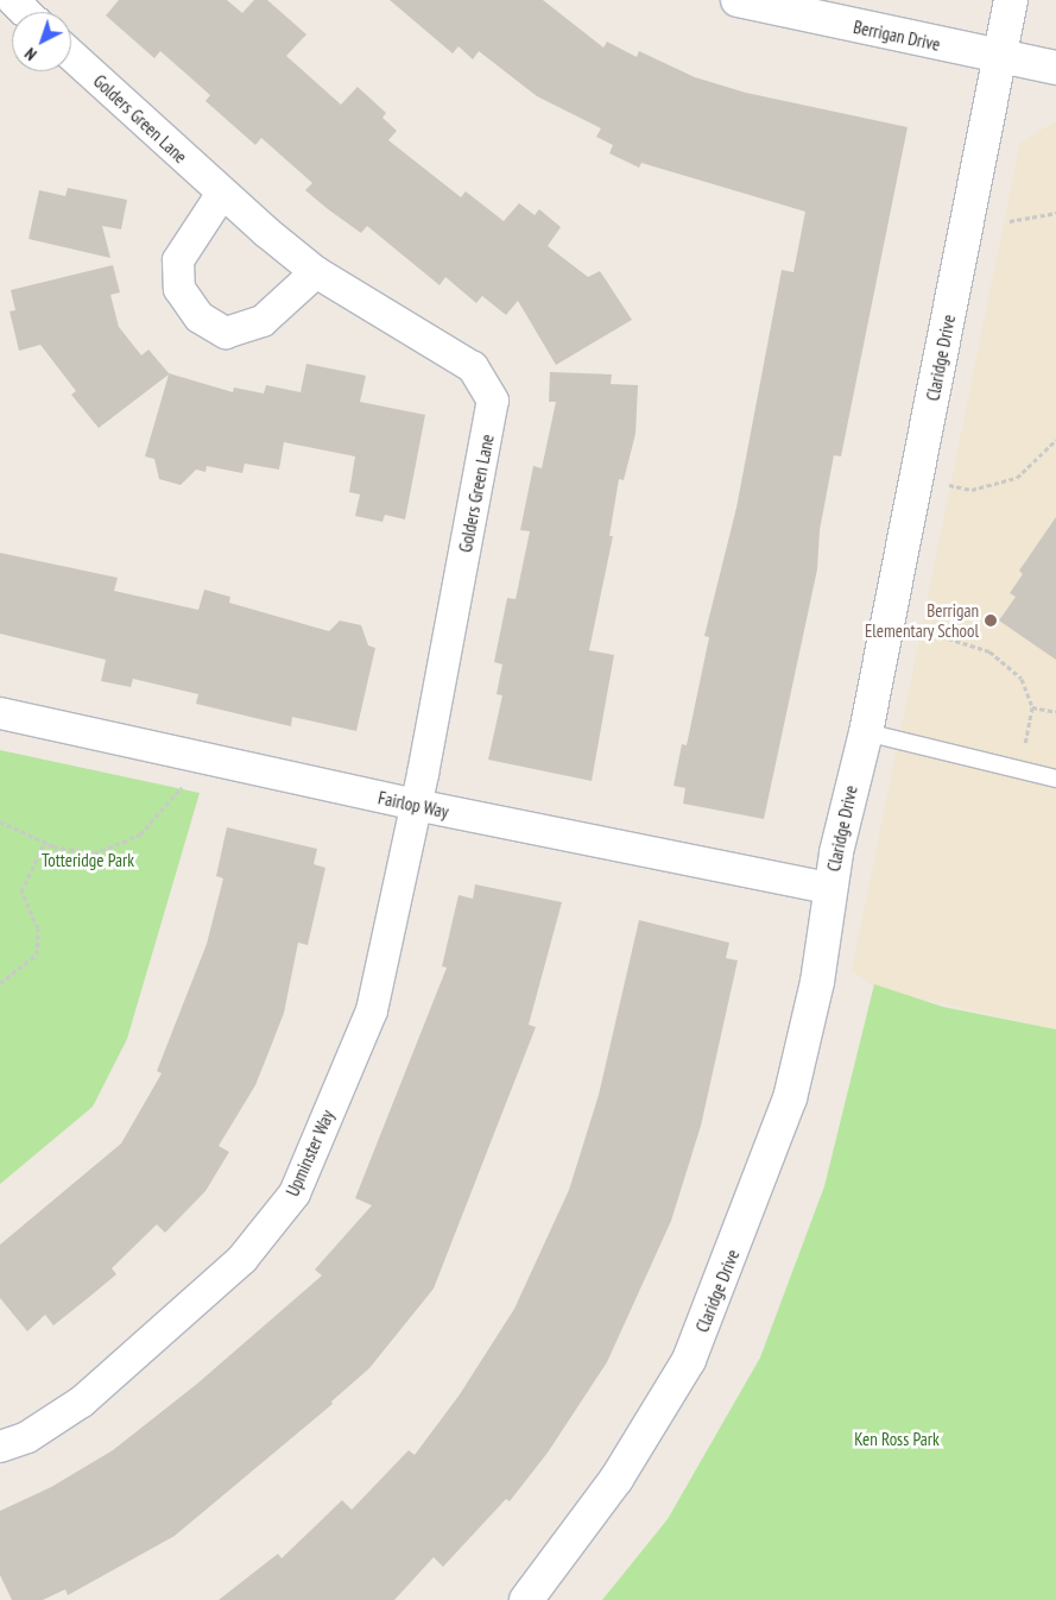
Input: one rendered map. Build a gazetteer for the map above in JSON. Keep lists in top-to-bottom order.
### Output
{
  "streets": {
    "street": [
      "Berrigan Drive",
      "Golders Green Lane",
      "Claridge Drive",
      "Fairlop Way",
      "Upminster Way"
    ]
  },
  "crossings": [
    ["Berrigan Drive", "Claridge Drive"],
    ["Golders Green Lane", "Fairlop Way"],
    ["Golders Green Lane", "Upminster Way"],
    ["Claridge Drive", "Fairlop Way"],
    ["Fairlop Way", "Upminster Way"]
  ],
  "parks": ["Totteridge Park", "Ken Ross Park"],
  "places": ["Berrigan Elementary School"],
  "north": "bottom left"
}
